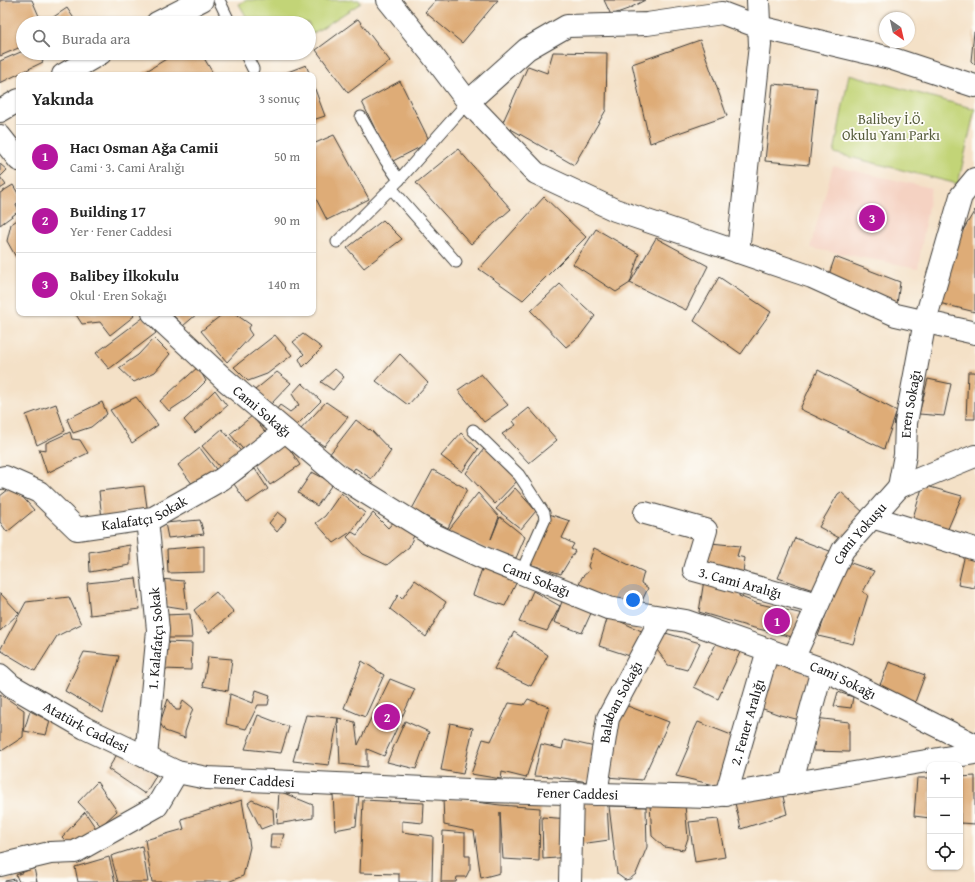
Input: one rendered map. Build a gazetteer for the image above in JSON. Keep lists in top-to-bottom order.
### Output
{
  "streets": {
    "street": [
      "Eren Sokağı",
      "Cami Sokağı",
      "Kalafatçı Sokak",
      "Cami Yokuşu",
      "3. Cami Aralığı",
      "1. Kalafatçı Sokak",
      "Balaban Sokağı",
      "2. Fener Aralığı",
      "Atatürk Caddesi",
      "Fener Caddesi"
    ]
  },
  "crossings": [
    ["Eren Sokağı", "Cami Yokuşu"],
    ["Cami Sokağı", "Kalafatçı Sokak"],
    ["Cami Sokağı", "Cami Yokuşu"],
    ["Cami Sokağı", "Balaban Sokağı"],
    ["Cami Sokağı", "2. Fener Aralığı"],
    ["Kalafatçı Sokak", "1. Kalafatçı Sokak"],
    ["Cami Yokuşu", "3. Cami Aralığı"],
    ["1. Kalafatçı Sokak", "Atatürk Caddesi"],
    ["Balaban Sokağı", "Fener Caddesi"],
    ["2. Fener Aralığı", "Fener Caddesi"],
    ["Atatürk Caddesi", "Fener Caddesi"]
  ],
  "parks": ["Balibey İ.Ö. Okulu Yanı Parkı"],
  "north": "bottom right",
  "page": {
    "search": "Burada ara",
    "heading": ["Yakında", "3 sonuç"],
    "list": [
      {
        "mark": "1",
        "name": "Hacı Osman Ağa Camii",
        "note": "Cami · 3. Cami Aralığı",
        "value": "50 m"
      },
      {
        "mark": "2",
        "name": "Building 17",
        "note": "Yer · Fener Caddesi",
        "value": "90 m"
      },
      {
        "mark": "3",
        "name": "Balibey İlkokulu",
        "note": "Okul · Eren Sokağı",
        "value": "140 m"
      }
    ],
    "pins": ["3", "1", "2"],
    "map_buttons": ["+", "−"]
  }
}
